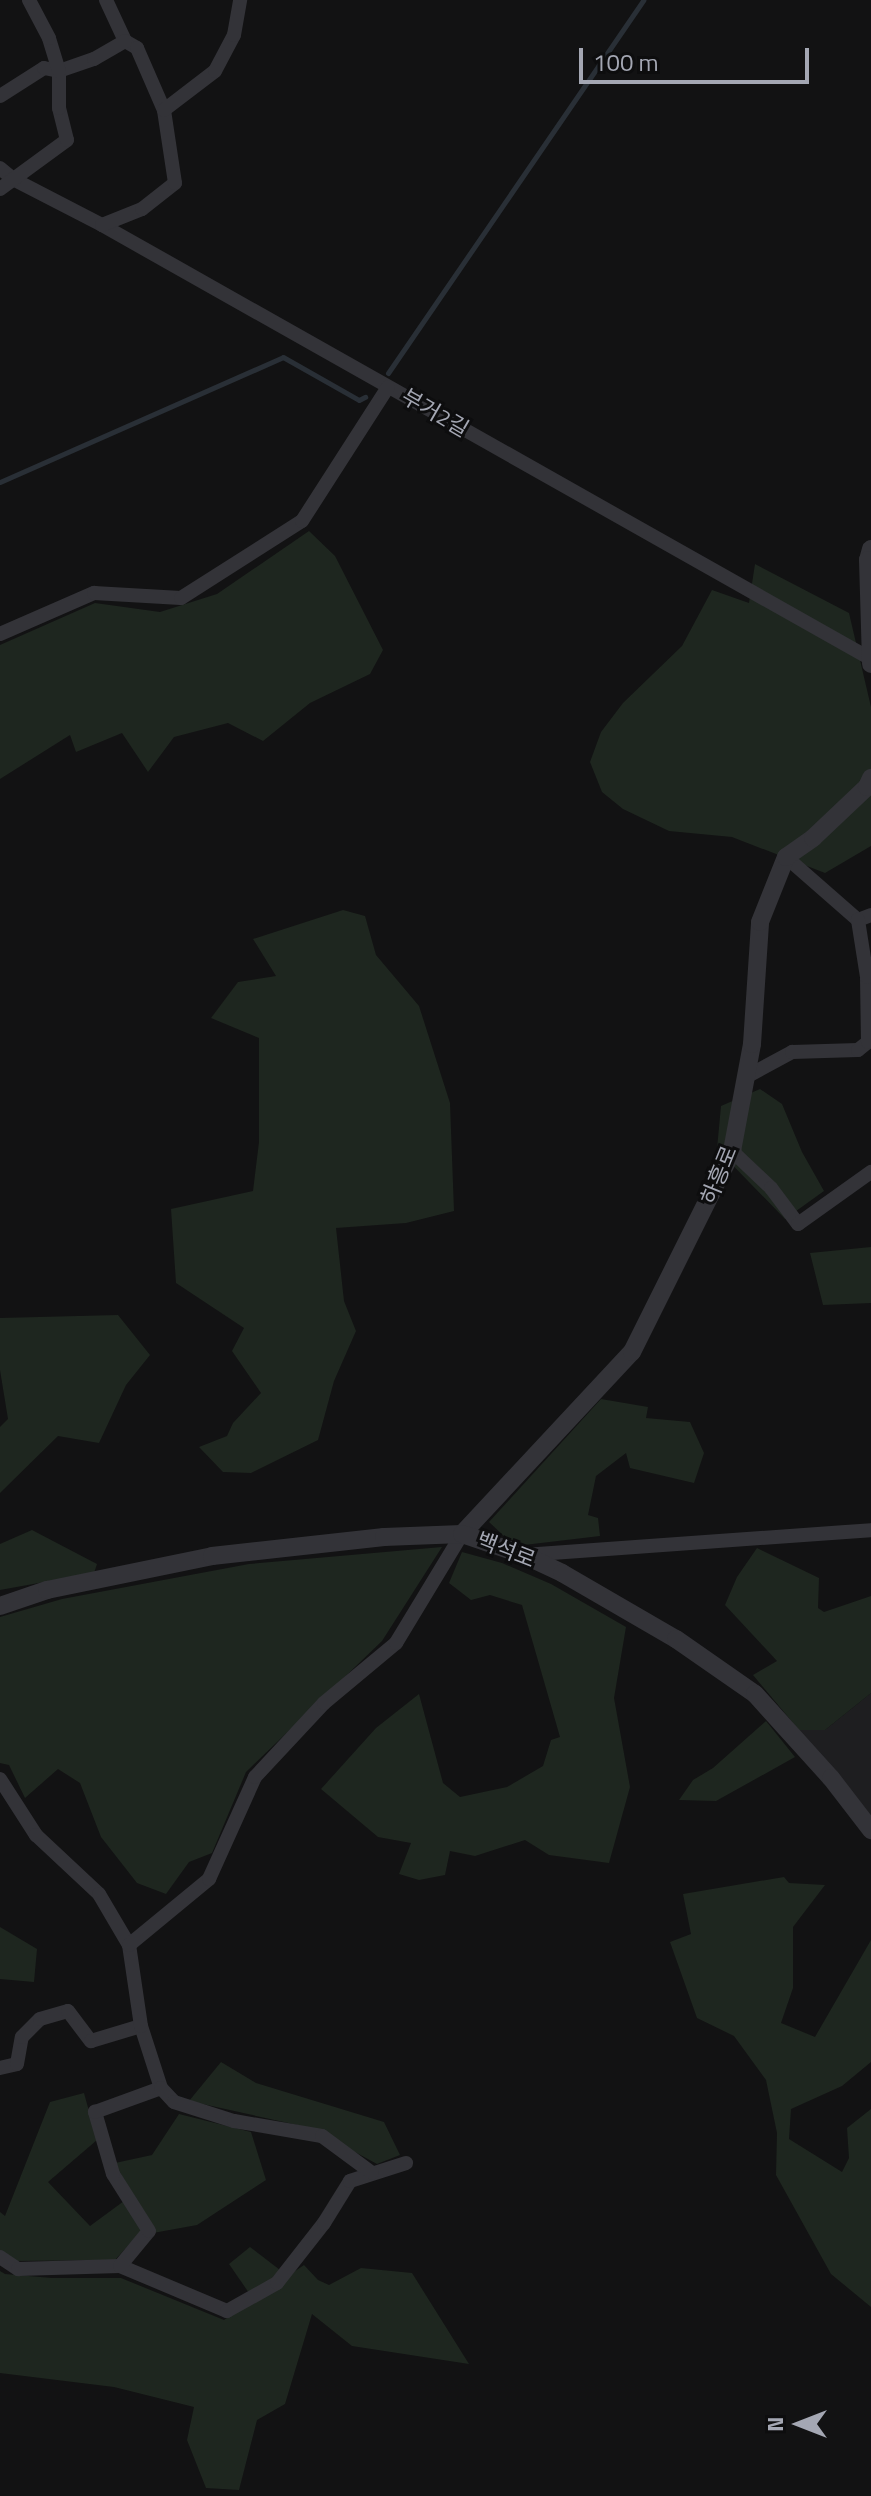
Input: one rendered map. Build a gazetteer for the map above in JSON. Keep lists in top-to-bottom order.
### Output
{
  "streets": {
    "street": ["부거2길", "하흥로", "백석로"]
  },
  "crossings": [
    ["하흥로", "백석로"]
  ],
  "scale_bar": "100 m",
  "north": "left"
}
